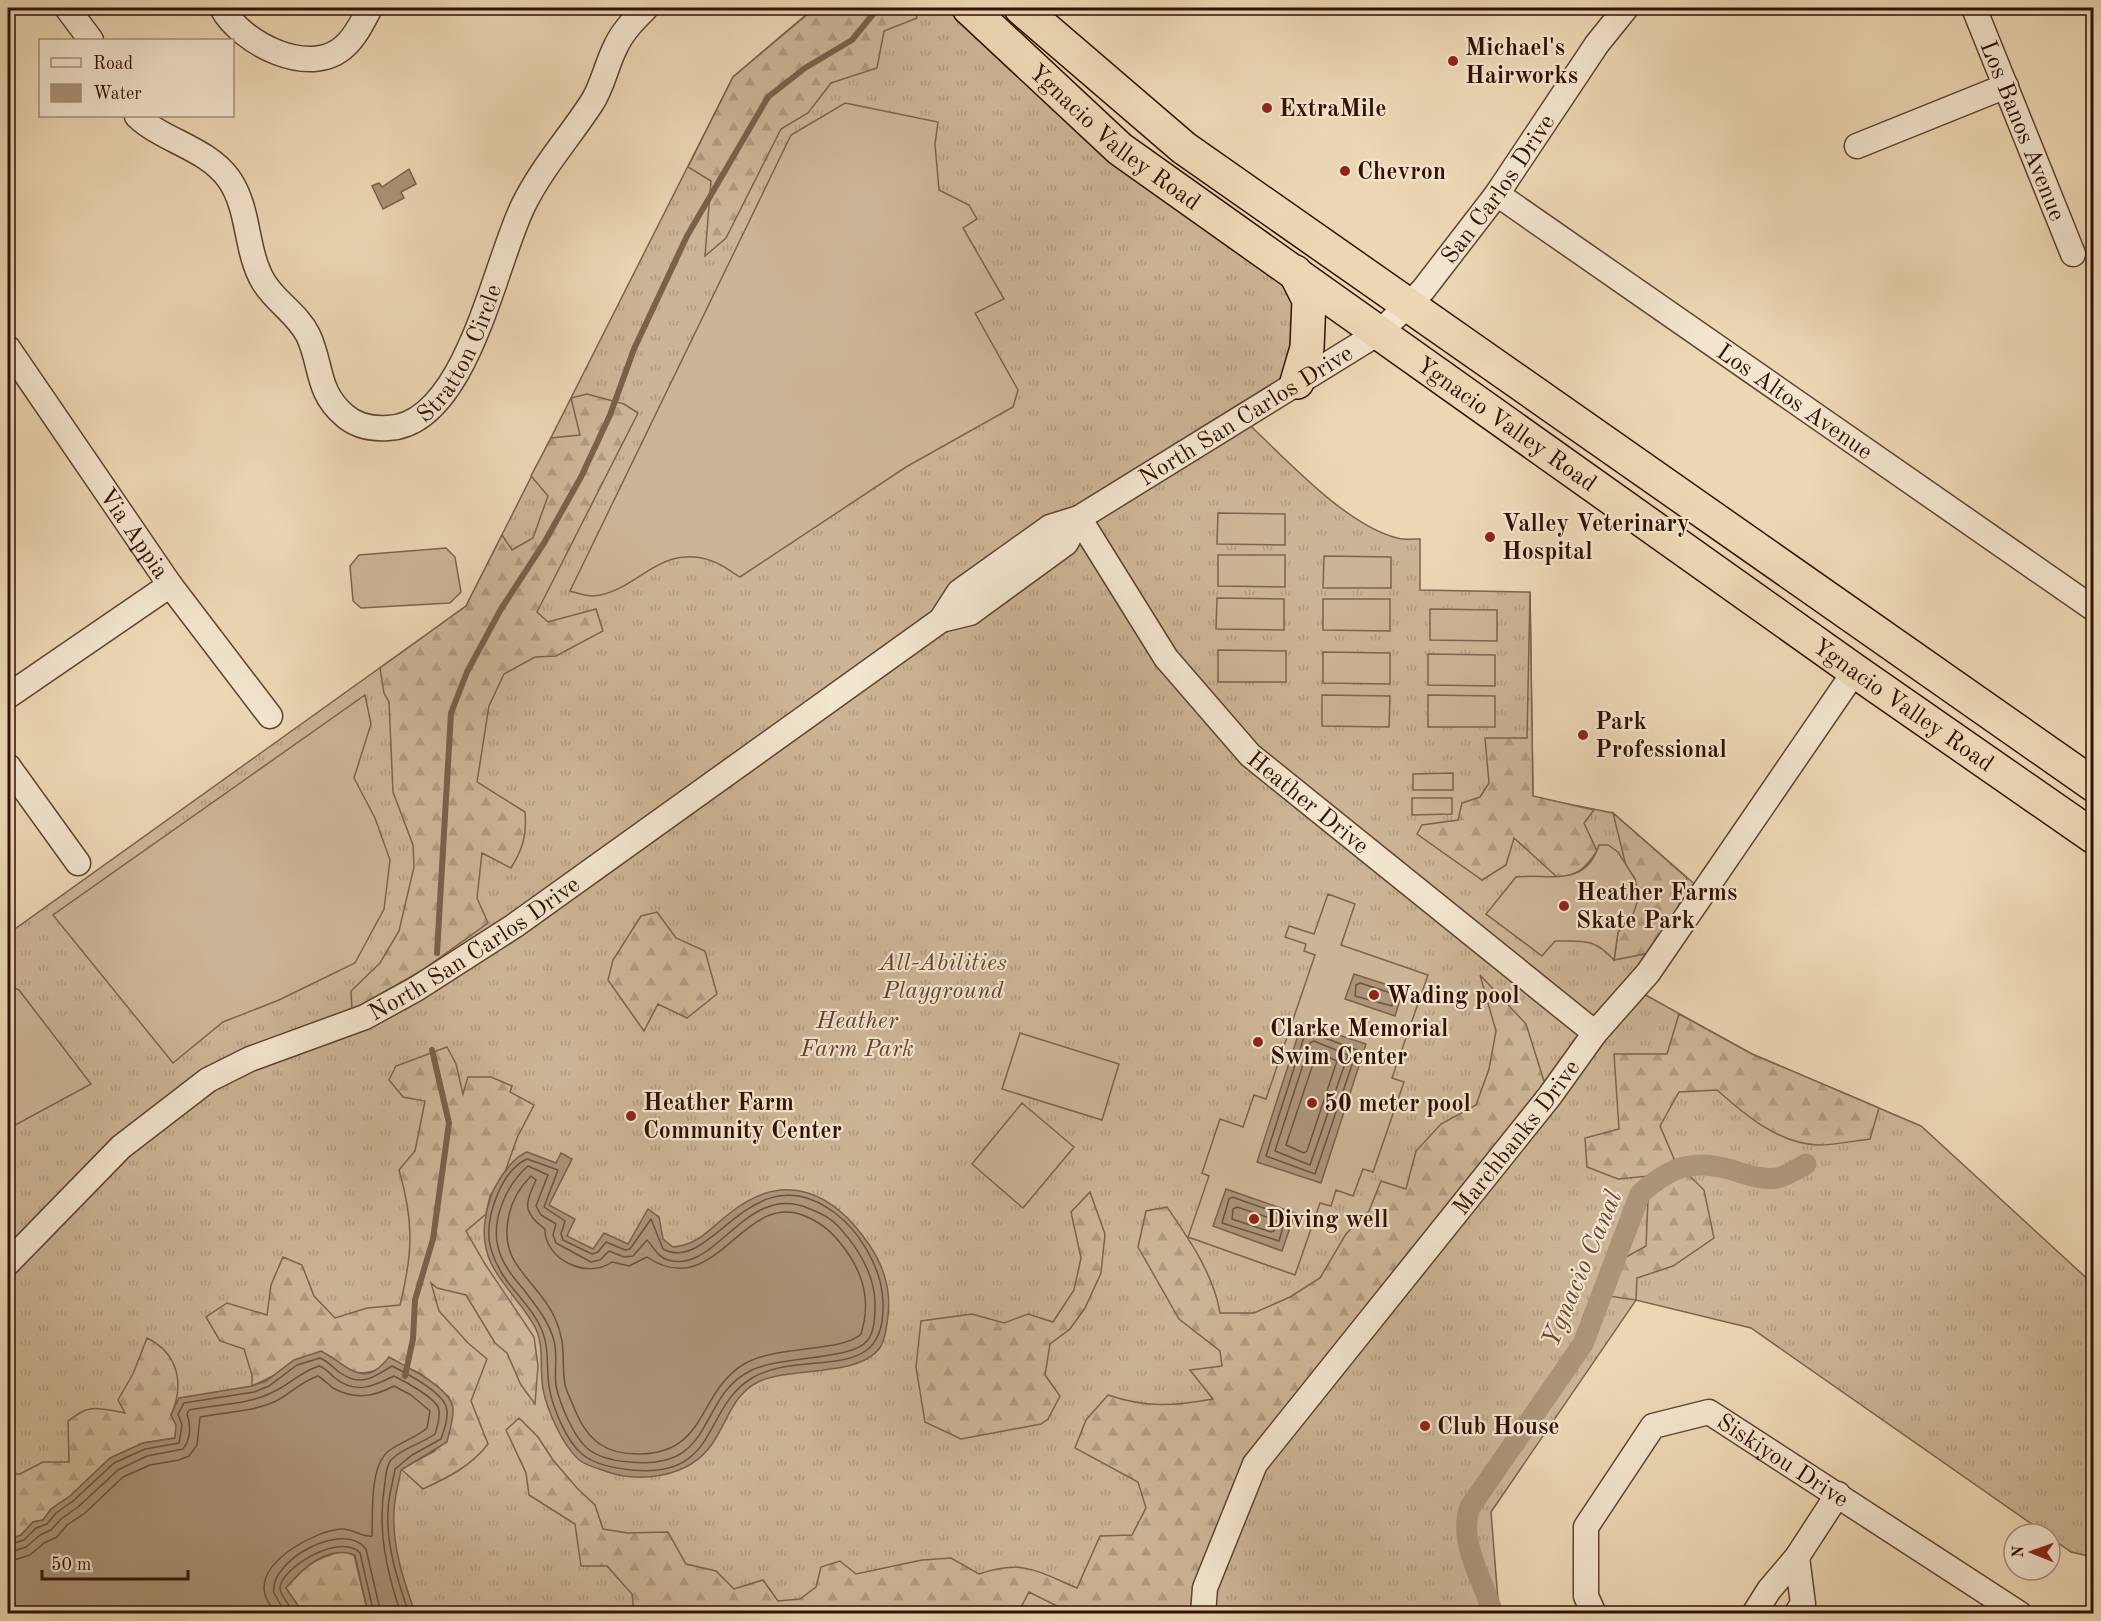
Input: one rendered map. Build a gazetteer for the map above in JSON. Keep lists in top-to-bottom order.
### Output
{
  "streets": {
    "highway": ["Ygnacio Valley Road"],
    "street": [
      "Los Banos Avenue",
      "San Carlos Drive",
      "Stratton Circle",
      "Los Altos Avenue",
      "North San Carlos Drive",
      "Via Appia",
      "Heather Drive",
      "Marchbanks Drive",
      "Siskiyou Drive"
    ]
  },
  "crossings": [
    ["Ygnacio Valley Road", "San Carlos Drive"],
    ["Ygnacio Valley Road", "North San Carlos Drive"],
    ["Ygnacio Valley Road", "Marchbanks Drive"],
    ["San Carlos Drive", "Los Altos Avenue"],
    ["San Carlos Drive", "North San Carlos Drive"],
    ["North San Carlos Drive", "Heather Drive"],
    ["Heather Drive", "Marchbanks Drive"]
  ],
  "water": ["Ygnacio Canal"],
  "parks": ["All-Abilities Playground", "Heather Farm Park"],
  "places": [
    "Michael's Hairworks",
    "ExtraMile",
    "Chevron",
    "Valley Veterinary Hospital",
    "Park Professional",
    "Heather Farms Skate Park",
    "Wading pool",
    "Clarke Memorial Swim Center",
    "50 meter pool",
    "Heather Farm Community Center",
    "Diving well",
    "Club House"
  ],
  "legend": ["Road", "Water"],
  "scale_bar": "50 m",
  "north": "left"
}
